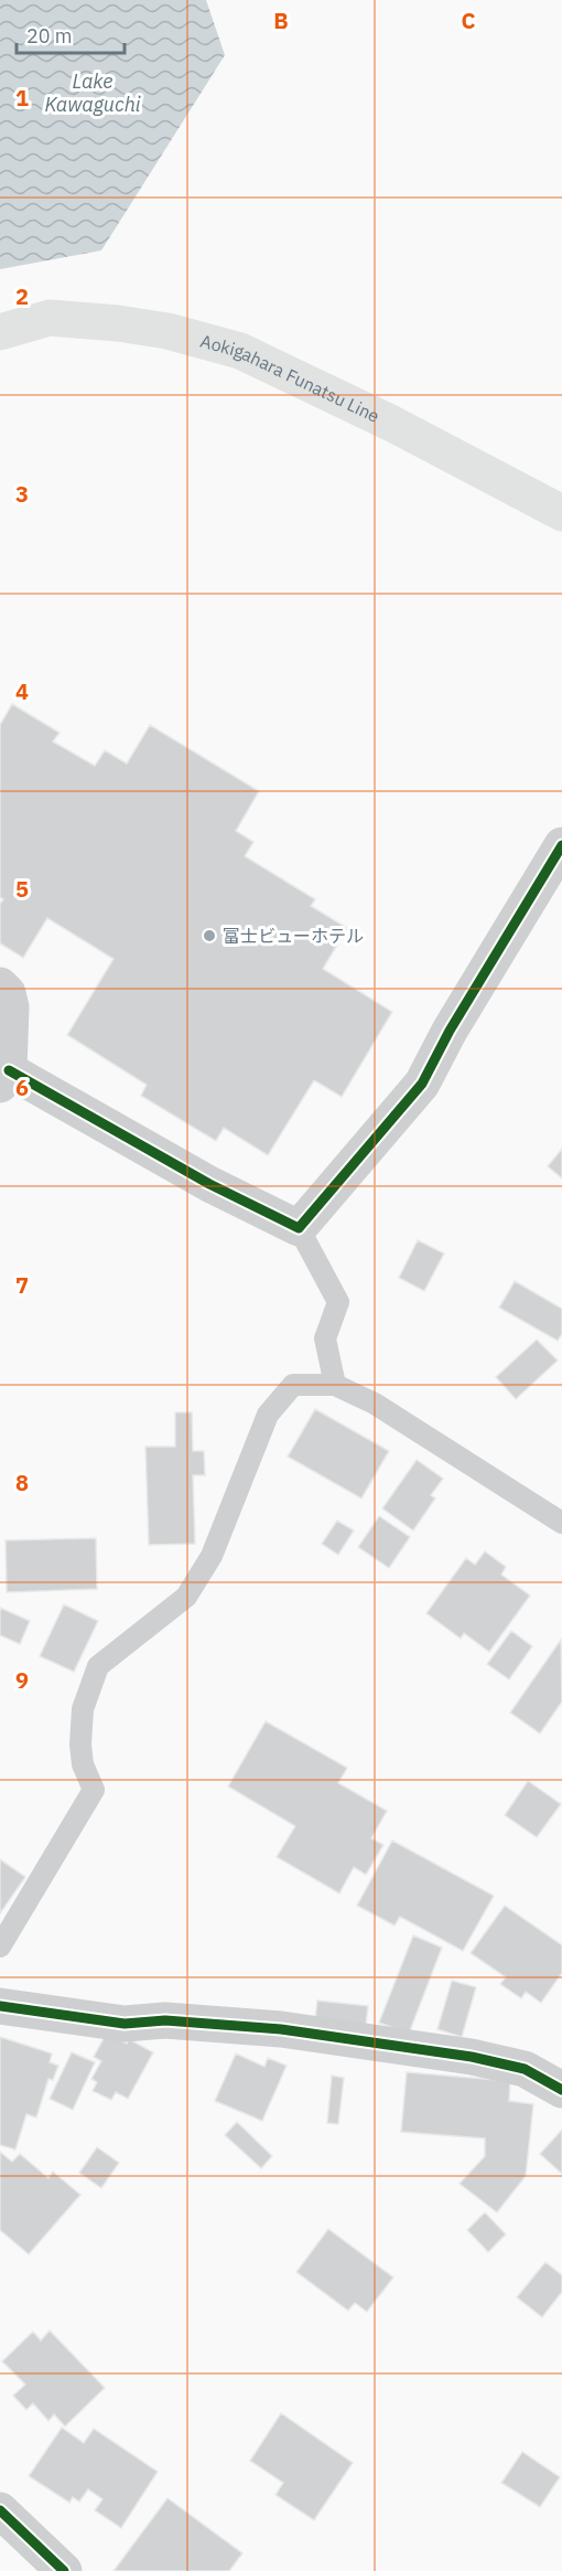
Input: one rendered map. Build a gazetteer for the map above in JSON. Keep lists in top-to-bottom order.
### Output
{
  "streets": {
    "main road": ["Aokigahara Funatsu Line"]
  },
  "water": ["Lake Kawaguchi"],
  "places": ["富士ビューホテル"],
  "scale_bar": "20 m",
  "grid": {
    "columns": ["B", "C"],
    "rows": [
      "1",
      "2",
      "3",
      "4",
      "5",
      "6",
      "7",
      "8",
      "9"
    ]
  }
}
